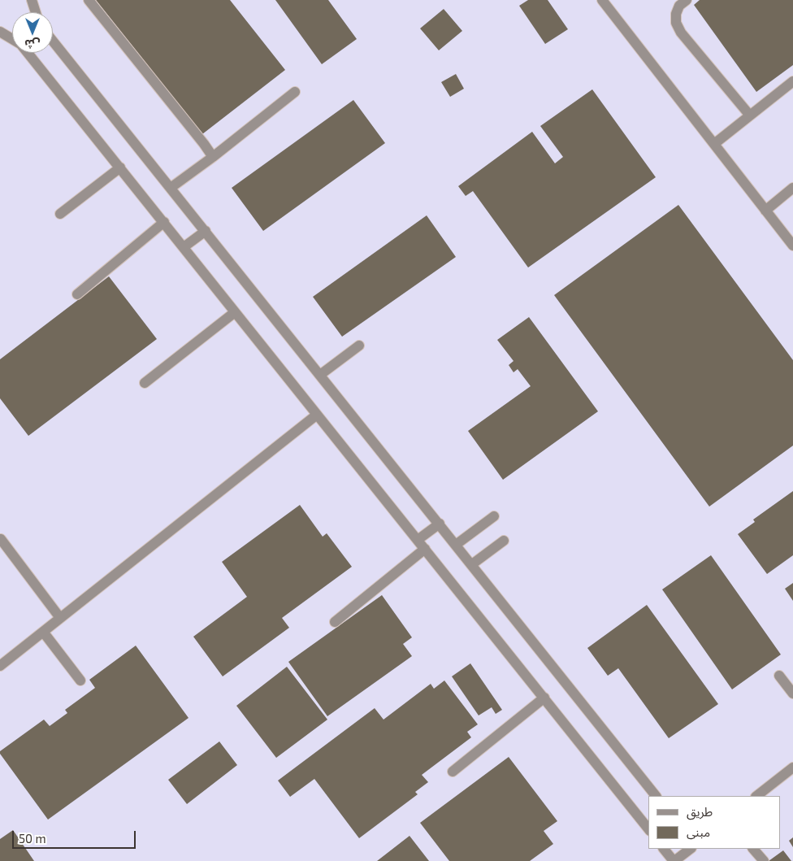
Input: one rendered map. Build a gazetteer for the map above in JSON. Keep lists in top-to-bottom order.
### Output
{
  "legend": ["طريق", "مبنى"],
  "scale_bar": "50 m",
  "north": "bottom"
}
